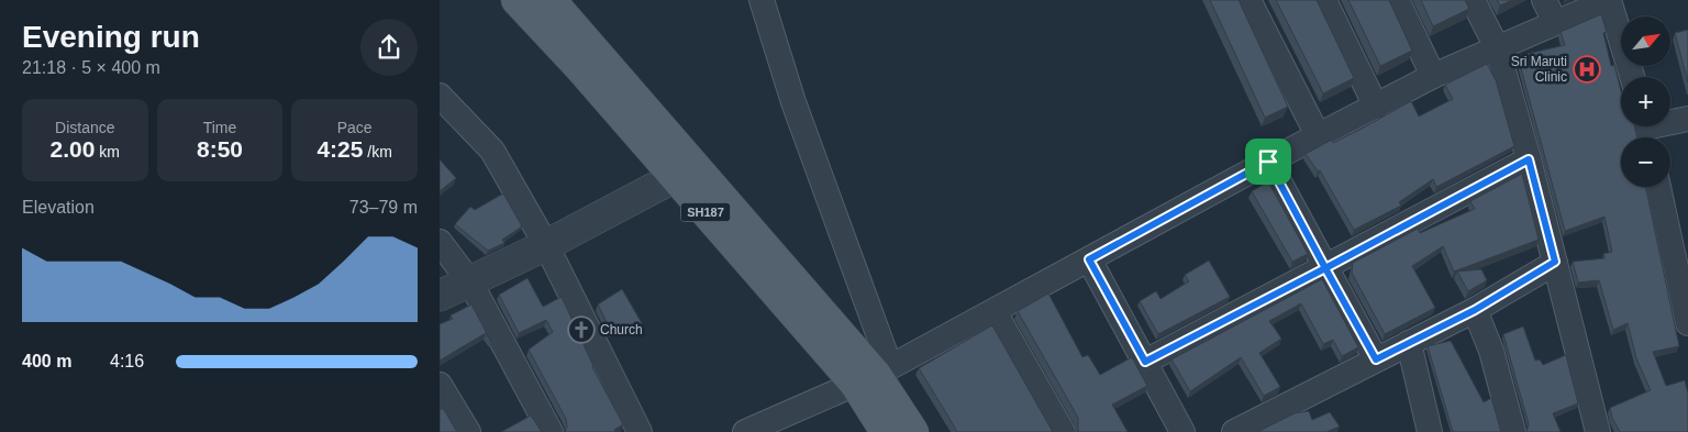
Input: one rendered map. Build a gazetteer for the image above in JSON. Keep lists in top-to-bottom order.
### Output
{
  "streets": {
    "main road": ["SH187"]
  },
  "places": {
    "hospital": ["Sri Maruti Clinic"],
    "church": ["Church"]
  },
  "north": "top right",
  "page": {
    "heading": ["Evening run", "21:18 · 5 × 400 m"],
    "map_buttons": ["+", "−"],
    "stats": [
      ["Distance", "2.00 km"],
      ["Time", "8:50"],
      ["Pace", "4:25 /km"]
    ],
    "chart": ["Elevation", "73–79 m"],
    "list": [
      {
        "name": "400 m",
        "note": "4:16"
      }
    ]
  }
}
